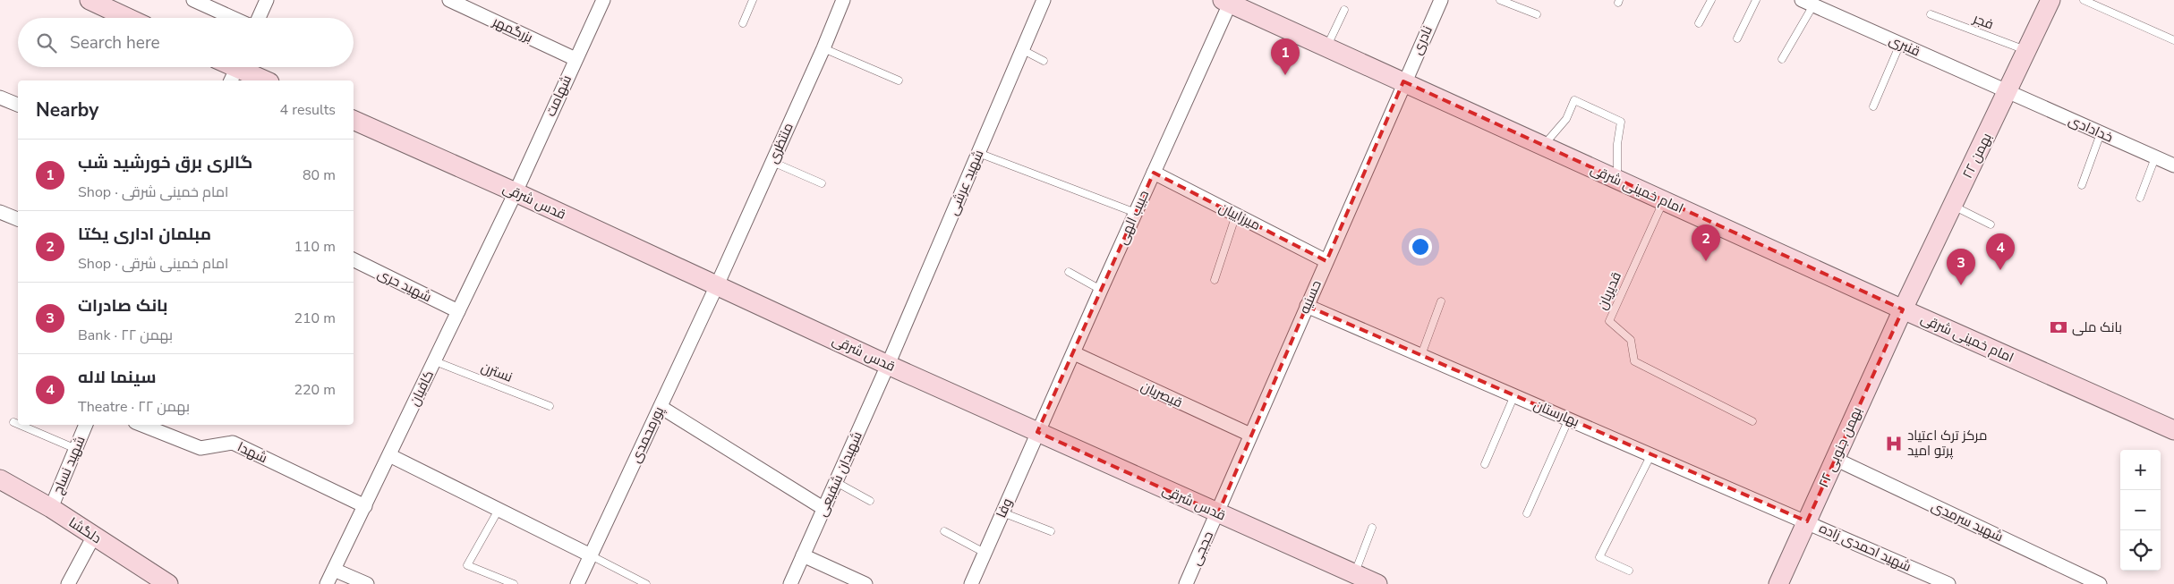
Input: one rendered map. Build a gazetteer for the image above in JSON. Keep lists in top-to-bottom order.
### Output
{
  "streets": {
    "street": [
      "بزرگمهر",
      "نادری",
      "قنبری",
      "شهامت",
      "خدادادی",
      "منتظری",
      "۲۲ بهمن",
      "شهید عرشی",
      "امام خمینی شرقی",
      "قدس شرقی",
      "میرزاییان",
      "حبیب الهی",
      "شهید حری",
      "حسنیه",
      "کافیان",
      "قیصریان",
      "بهارستان",
      "پورمحمدی",
      "۲۲ بهمن جنوبی",
      "شهدا",
      "شهید نساج",
      "شهیدان شفیعی",
      "وفا",
      "شهید سرمدی",
      "دلگشا",
      "شهید احمدی زاده",
      "حججی"
    ],
    "lane": ["فجر", "قدیریان", "نسترن"]
  },
  "crossings": [
    ["فجر", "۲۲ بهمن"],
    ["بزرگمهر", "شهامت"],
    ["نادری", "امام خمینی شرقی"],
    ["نادری", "حسنیه"],
    ["قنبری", "خدادادی"],
    ["قنبری", "۲۲ بهمن"],
    ["شهامت", "قدس شرقی"],
    ["شهامت", "کافیان"],
    ["خدادادی", "۲۲ بهمن"],
    ["منتظری", "قدس شرقی"],
    ["منتظری", "پورمحمدی"],
    ["۲۲ بهمن", "امام خمینی شرقی"],
    ["۲۲ بهمن", "۲۲ بهمن جنوبی"],
    ["شهید عرشی", "قدس شرقی"],
    ["شهید عرشی", "شهیدان شفیعی"],
    ["امام خمینی شرقی", "حبیب الهی"],
    ["امام خمینی شرقی", "قدیریان"],
    ["امام خمینی شرقی", "حسنیه"],
    ["امام خمینی شرقی", "۲۲ بهمن جنوبی"],
    ["قدس شرقی", "حبیب الهی"],
    ["قدس شرقی", "حسنیه"],
    ["قدس شرقی", "کافیان"],
    ["قدس شرقی", "پورمحمدی"],
    ["قدس شرقی", "شهیدان شفیعی"],
    ["قدس شرقی", "وفا"],
    ["قدس شرقی", "حججی"],
    ["میرزاییان", "حبیب الهی"],
    ["میرزاییان", "حسنیه"],
    ["حبیب الهی", "قیصریان"],
    ["حبیب الهی", "وفا"],
    ["شهید حری", "کافیان"],
    ["حسنیه", "قیصریان"],
    ["حسنیه", "بهارستان"],
    ["حسنیه", "حججی"],
    ["نسترن", "کافیان"],
    ["کافیان", "شهدا"],
    ["بهارستان", "۲۲ بهمن جنوبی"],
    ["بهارستان", "شهید احمدی زاده"],
    ["۲۲ بهمن جنوبی", "شهید سرمدی"],
    ["۲۲ بهمن جنوبی", "شهید احمدی زاده"],
    ["شهید نساج", "دلگشا"]
  ],
  "places": {
    "bank": ["بانک ملی"],
    "hospital": ["مرکز ترک اعتیاد پرتو امید"]
  },
  "page": {
    "search": "Search here",
    "pins": [
      "1",
      "2",
      "4",
      "3"
    ],
    "heading": ["Nearby", "4 results"],
    "list": [
      {
        "mark": "1",
        "name": "گالری برق خورشید شب",
        "note": "Shop · امام خمینی شرقی",
        "value": "80 m"
      },
      {
        "mark": "2",
        "name": "مبلمان اداری یکتا",
        "note": "Shop · امام خمینی شرقی",
        "value": "110 m"
      },
      {
        "mark": "3",
        "name": "بانک صادرات",
        "note": "Bank · ۲۲ بهمن",
        "value": "210 m"
      },
      {
        "mark": "4",
        "name": "سینما لاله",
        "note": "Theatre · ۲۲ بهمن",
        "value": "220 m"
      }
    ],
    "map_buttons": ["+", "−"]
  }
}
